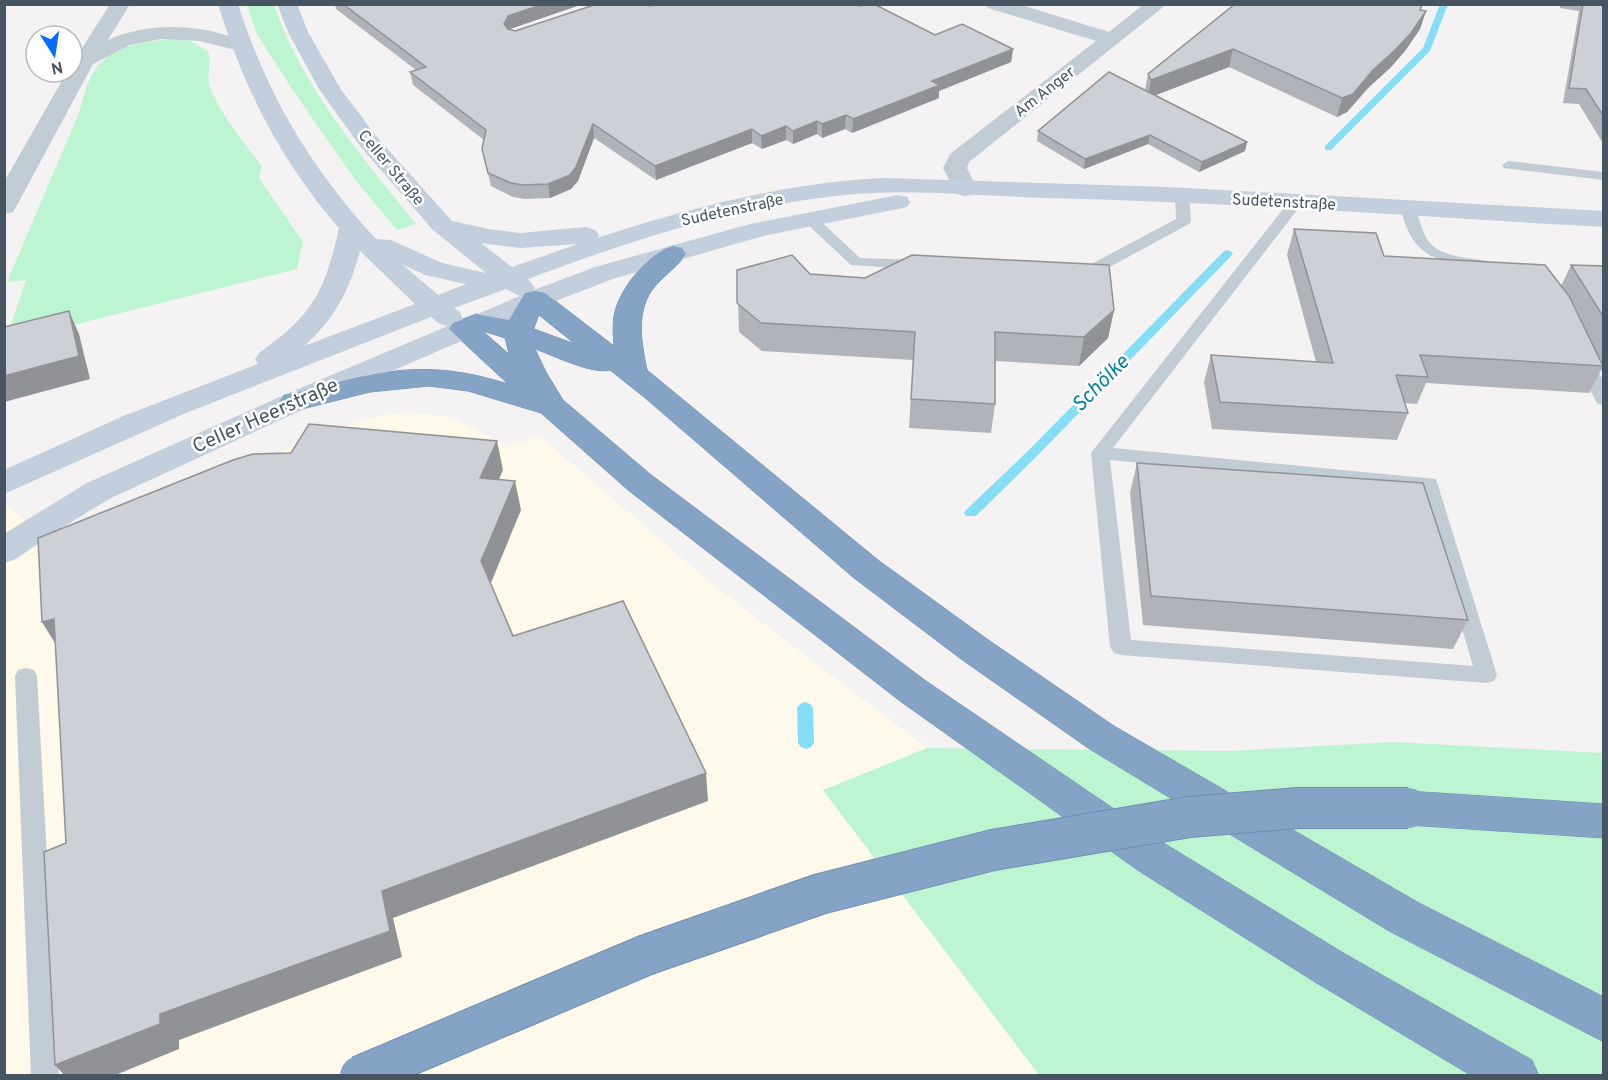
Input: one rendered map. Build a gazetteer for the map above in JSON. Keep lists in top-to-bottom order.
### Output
{
  "streets": {
    "main road": ["Celler Straße", "Sudetenstraße", "Celler Heerstraße"],
    "street": ["Am Anger"]
  },
  "crossings": [
    ["Am Anger", "Sudetenstraße"],
    ["Celler Straße", "Sudetenstraße"],
    ["Celler Straße", "Celler Heerstraße"],
    ["Sudetenstraße", "Celler Heerstraße"]
  ],
  "water": ["Schölke"],
  "north": "bottom"
}
